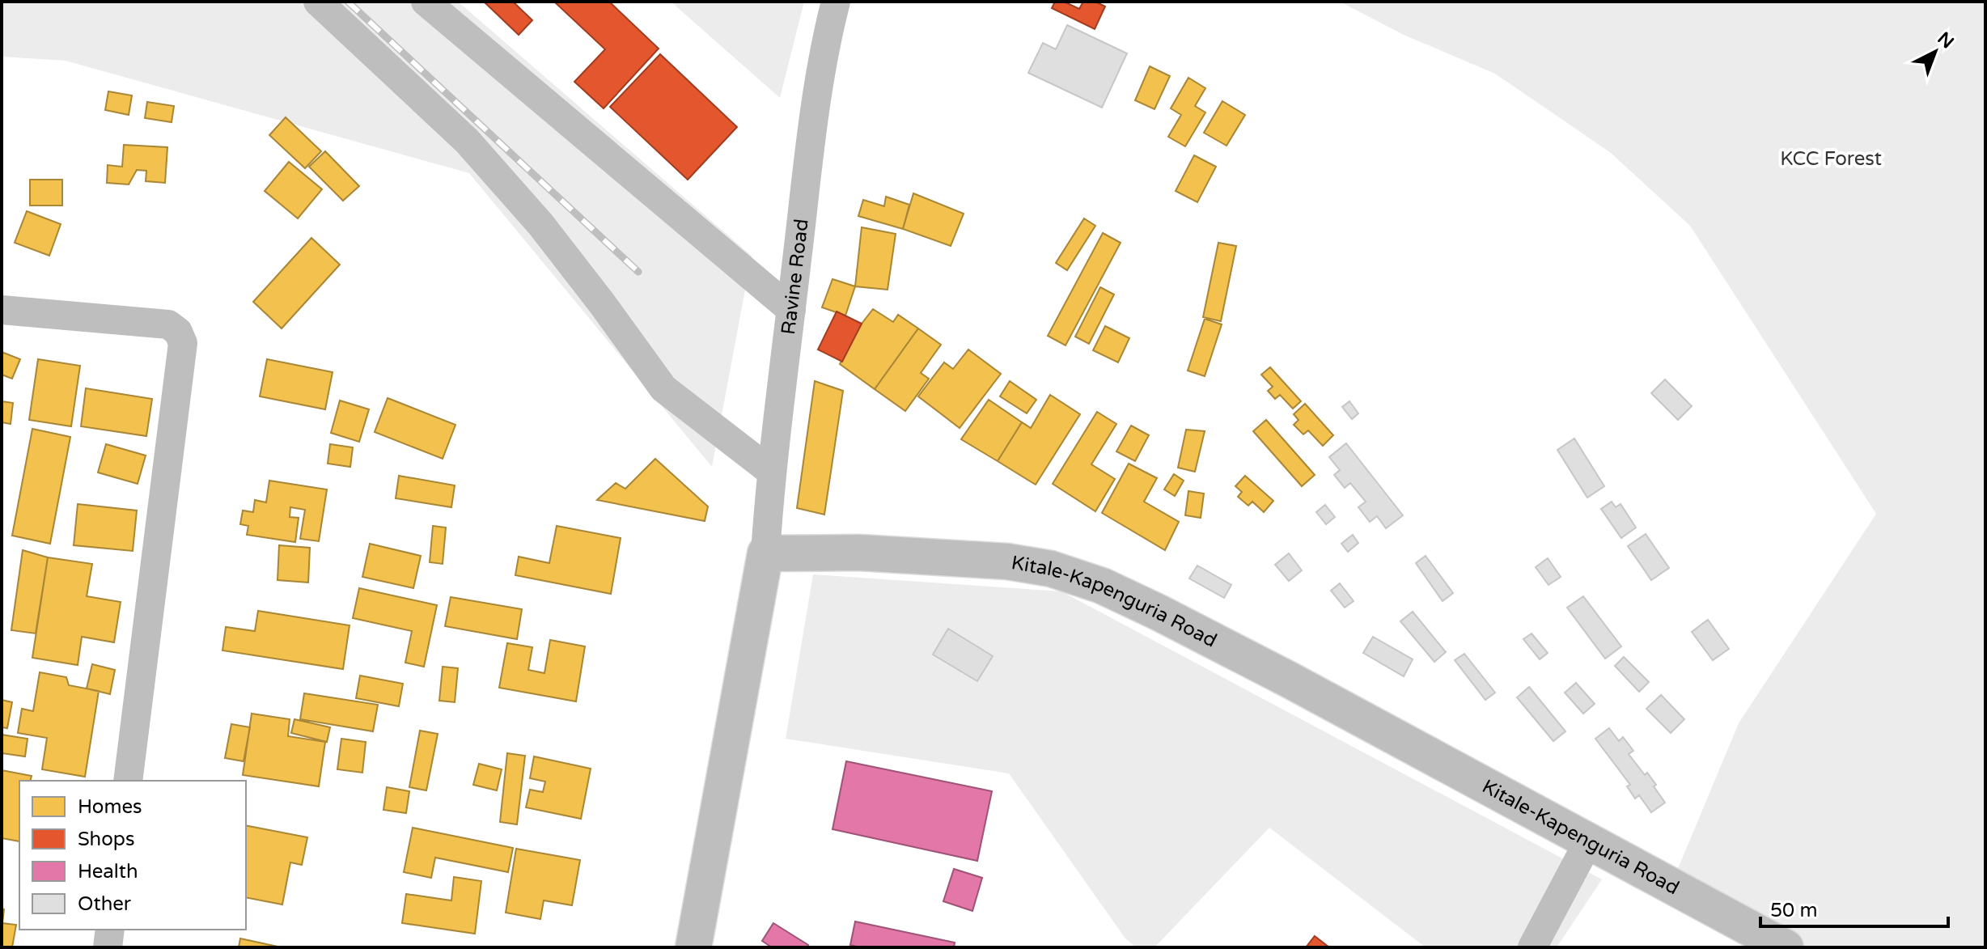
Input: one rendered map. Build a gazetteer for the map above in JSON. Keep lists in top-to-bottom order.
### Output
{
  "streets": {
    "highway": ["Kitale-Kapenguria Road"],
    "street": ["Ravine Road"]
  },
  "crossings": [
    ["Ravine Road", "Kitale-Kapenguria Road"]
  ],
  "parks": ["KCC Forest"],
  "legend": [
    "Homes",
    "Shops",
    "Health",
    "Other"
  ],
  "scale_bar": "50 m",
  "north": "top right"
}
